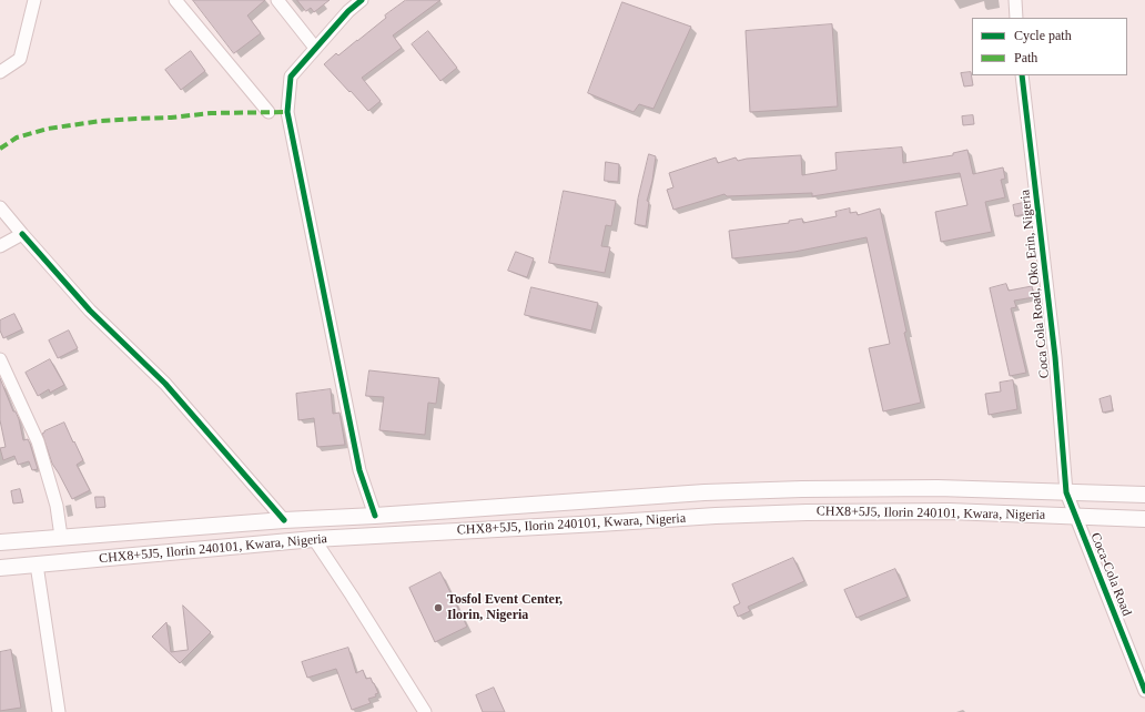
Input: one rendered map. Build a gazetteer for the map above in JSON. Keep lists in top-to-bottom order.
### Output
{
  "streets": {
    "main road": ["CHX8+5J5, Ilorin 240101, Kwara, Nigeria"],
    "street": ["Coca Cola Road, Oko Erin, Nigeria", "Coca-Cola Road"]
  },
  "crossings": [
    ["Coca Cola Road, Oko Erin, Nigeria", "CHX8+5J5, Ilorin 240101, Kwara, Nigeria"],
    ["Coca Cola Road, Oko Erin, Nigeria", "Coca-Cola Road"],
    ["CHX8+5J5, Ilorin 240101, Kwara, Nigeria", "Coca-Cola Road"]
  ],
  "places": ["Tosfol Event Center, Ilorin, Nigeria"],
  "legend": ["Cycle path", "Path"]
}
